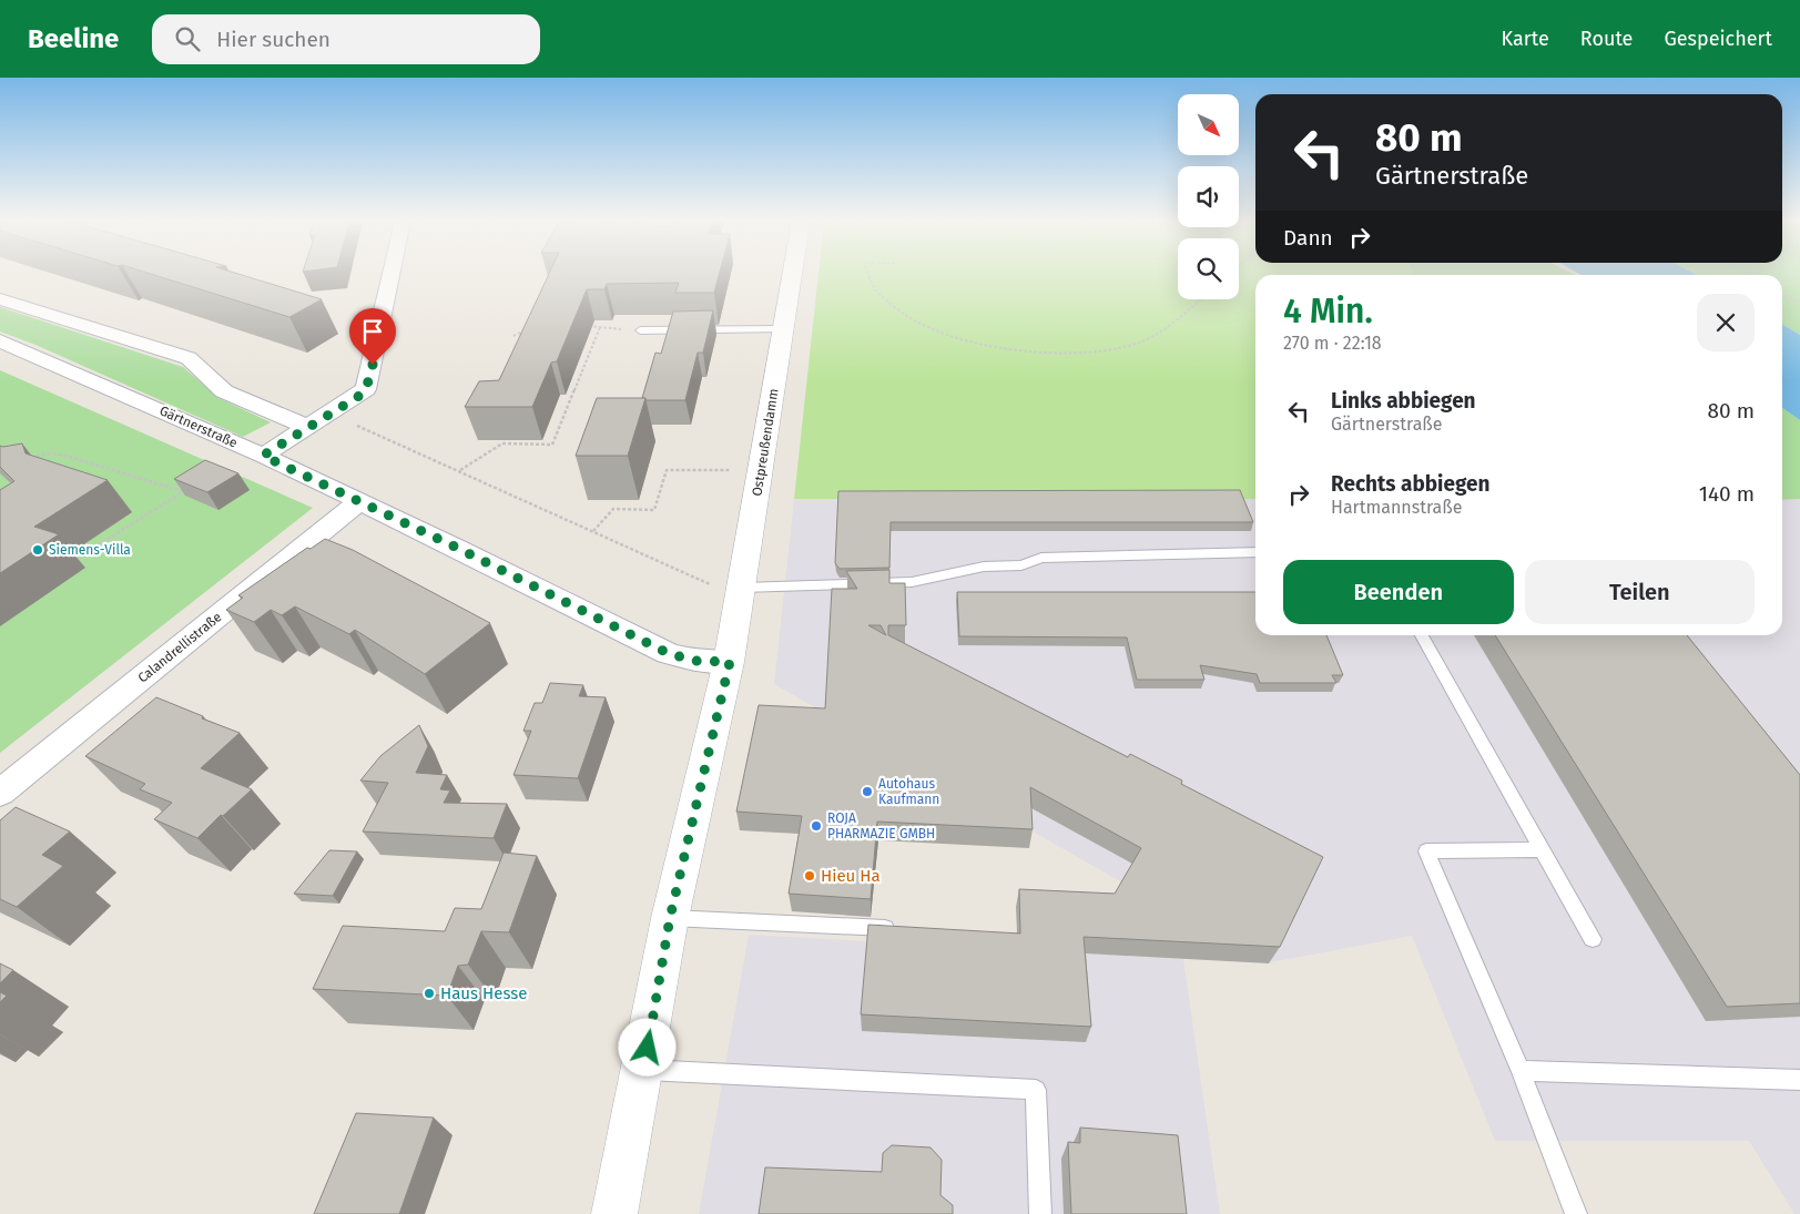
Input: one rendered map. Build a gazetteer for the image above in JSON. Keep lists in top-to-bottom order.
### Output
{
  "streets": {
    "street": ["Gärtnerstraße", "Ostpreußendamm", "Calandrellistraße"]
  },
  "crossings": [
    ["Gärtnerstraße", "Ostpreußendamm"],
    ["Gärtnerstraße", "Calandrellistraße"]
  ],
  "places": [
    "Siemens-Villa",
    "Autohaus Kaufmann",
    "ROJA PHARMAZIE GMBH",
    "Hieu Ha",
    "Haus Hesse"
  ],
  "north": "bottom right",
  "page": {
    "header": "Beeline",
    "search": "Hier suchen",
    "nav": ["Karte", "Route", "Gespeichert"],
    "turn": ["80 m", "Gärtnerstraße"],
    "then": "Dann",
    "heading": ["4 Min.", "270 m · 22:18"],
    "list": [
      {
        "name": "Links abbiegen",
        "note": "Gärtnerstraße",
        "value": "80 m"
      },
      {
        "name": "Rechts abbiegen",
        "note": "Hartmannstraße",
        "value": "140 m"
      }
    ],
    "buttons": ["Beenden", "Teilen"]
  }
}
